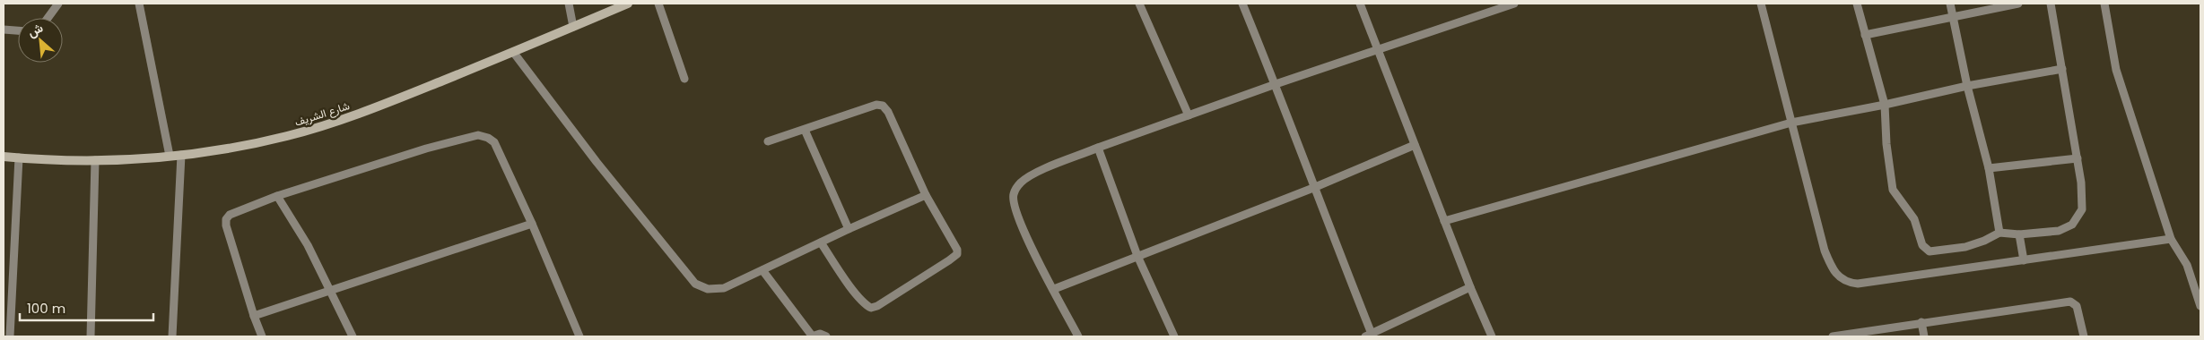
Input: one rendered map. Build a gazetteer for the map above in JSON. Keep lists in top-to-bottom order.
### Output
{
  "streets": {
    "main road": ["شارع الشريف"]
  },
  "scale_bar": "100 m",
  "north": "top left"
}
